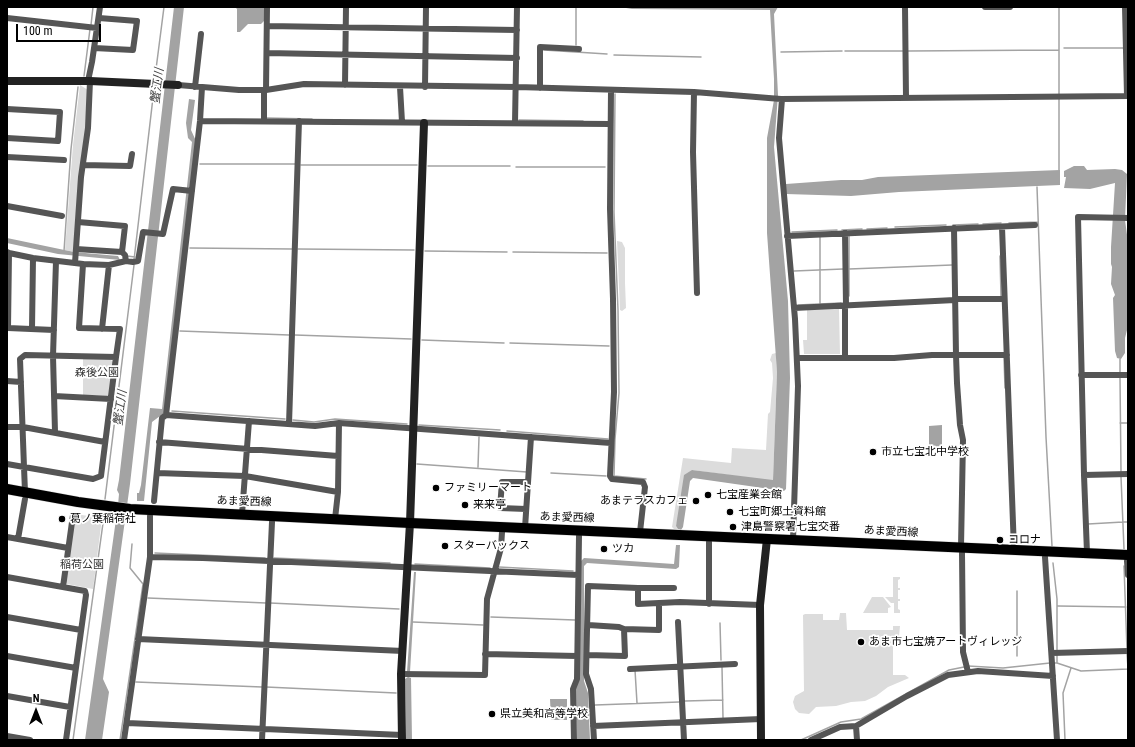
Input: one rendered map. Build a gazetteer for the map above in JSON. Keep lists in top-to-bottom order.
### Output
{
  "streets": {
    "main road": ["あま愛西線"]
  },
  "water": ["蟹江川"],
  "parks": ["森後公園", "稲荷公園"],
  "places": [
    "市立七宝北中学校",
    "ファミリーマート",
    "七宝産業会館",
    "あまテラスカフェ",
    "来来亭",
    "七宝町郷土資料館",
    "葛ノ葉稲荷社",
    "津島警察署七宝交番",
    "コロナ",
    "スターバックス",
    "ツカ",
    "あま市七宝焼アートヴィレッジ",
    "県立美和高等学校"
  ],
  "scale_bar": "100 m",
  "north": "top"
}
